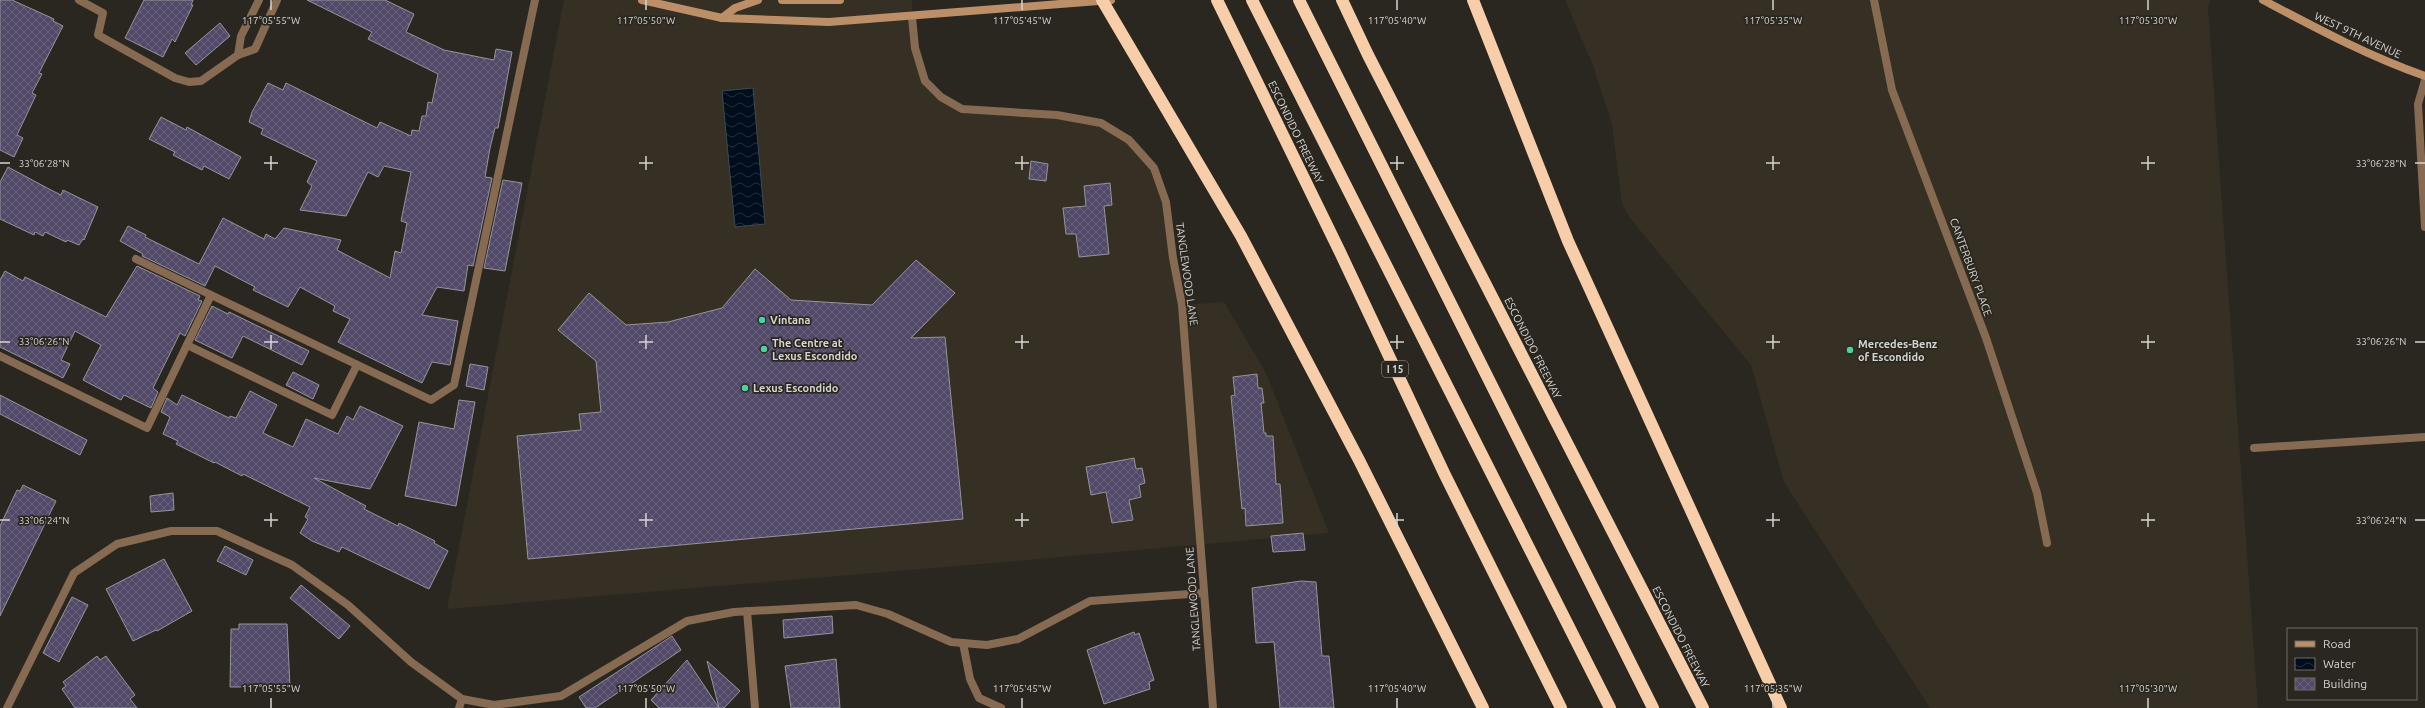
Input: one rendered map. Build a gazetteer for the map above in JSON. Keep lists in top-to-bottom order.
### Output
{
  "streets": {
    "highway": ["ESCONDIDO FREEWAY", "I 15"],
    "main road": ["WEST 9TH AVENUE"],
    "street": ["CANTERBURY PLACE", "TANGLEWOOD LANE"]
  },
  "places": [
    "Vintana",
    "The Centre at Lexus Escondido",
    "Mercedes-Benz of Escondido",
    "Lexus Escondido"
  ],
  "legend": ["Road", "Water", "Building"],
  "coordinates": [
    "117°05'55\"W",
    "117°05'50\"W",
    "117°05'45\"W",
    "117°05'40\"W",
    "117°05'35\"W",
    "117°05'30\"W",
    "33°06'28\"N",
    "33°06'26\"N",
    "33°06'24\"N"
  ]
}
